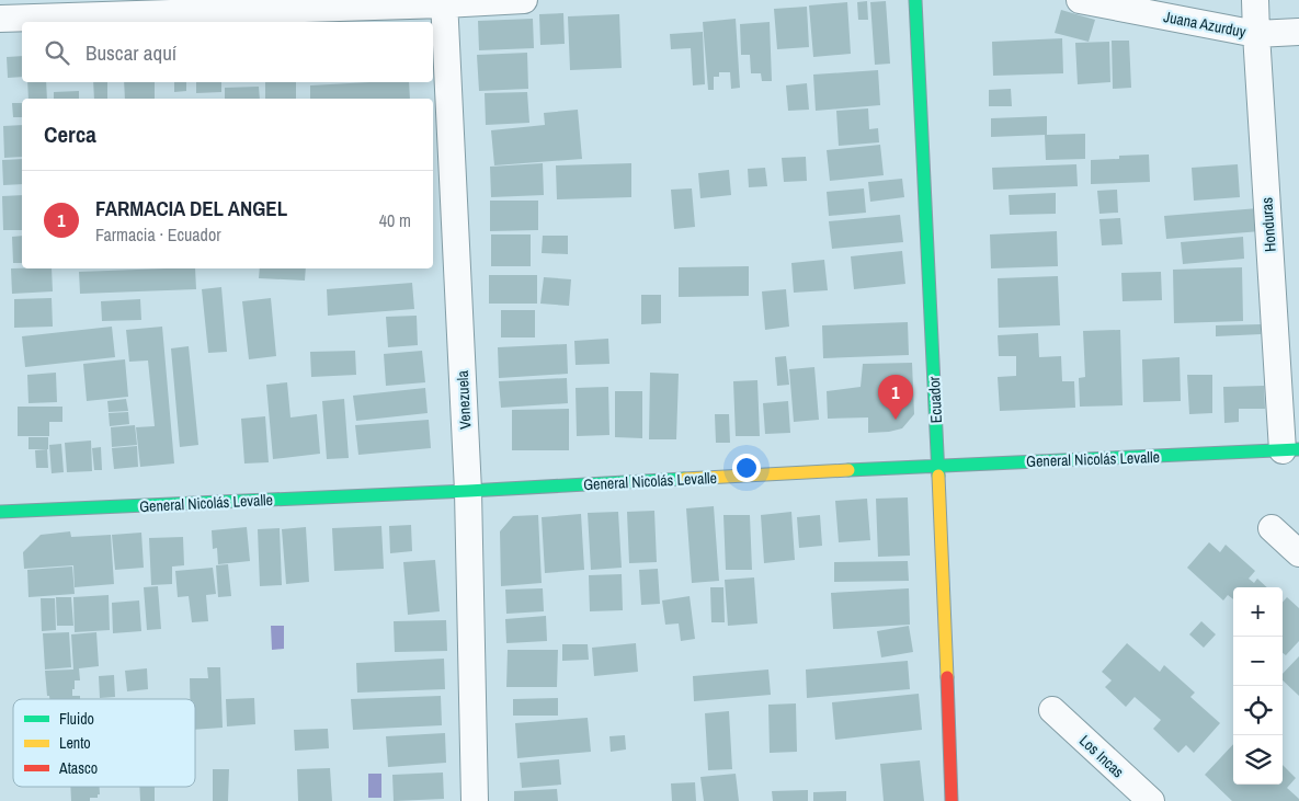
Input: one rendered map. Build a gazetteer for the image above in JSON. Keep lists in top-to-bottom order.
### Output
{
  "streets": {
    "street": [
      "Juana Azurduy",
      "Honduras",
      "Venezuela",
      "Ecuador",
      "General Nicolás Levalle",
      "Los Incas"
    ]
  },
  "crossings": [
    ["Juana Azurduy", "Honduras"],
    ["Honduras", "General Nicolás Levalle"],
    ["Venezuela", "General Nicolás Levalle"],
    ["Ecuador", "General Nicolás Levalle"]
  ],
  "legend": ["Fluido", "Lento", "Atasco"],
  "page": {
    "search": "Buscar aquí",
    "heading": "Cerca",
    "list": [
      {
        "mark": "1",
        "name": "FARMACIA DEL ANGEL",
        "note": "Farmacia · Ecuador",
        "value": "40 m"
      }
    ],
    "pins": "1",
    "map_buttons": ["+", "−"]
  }
}
